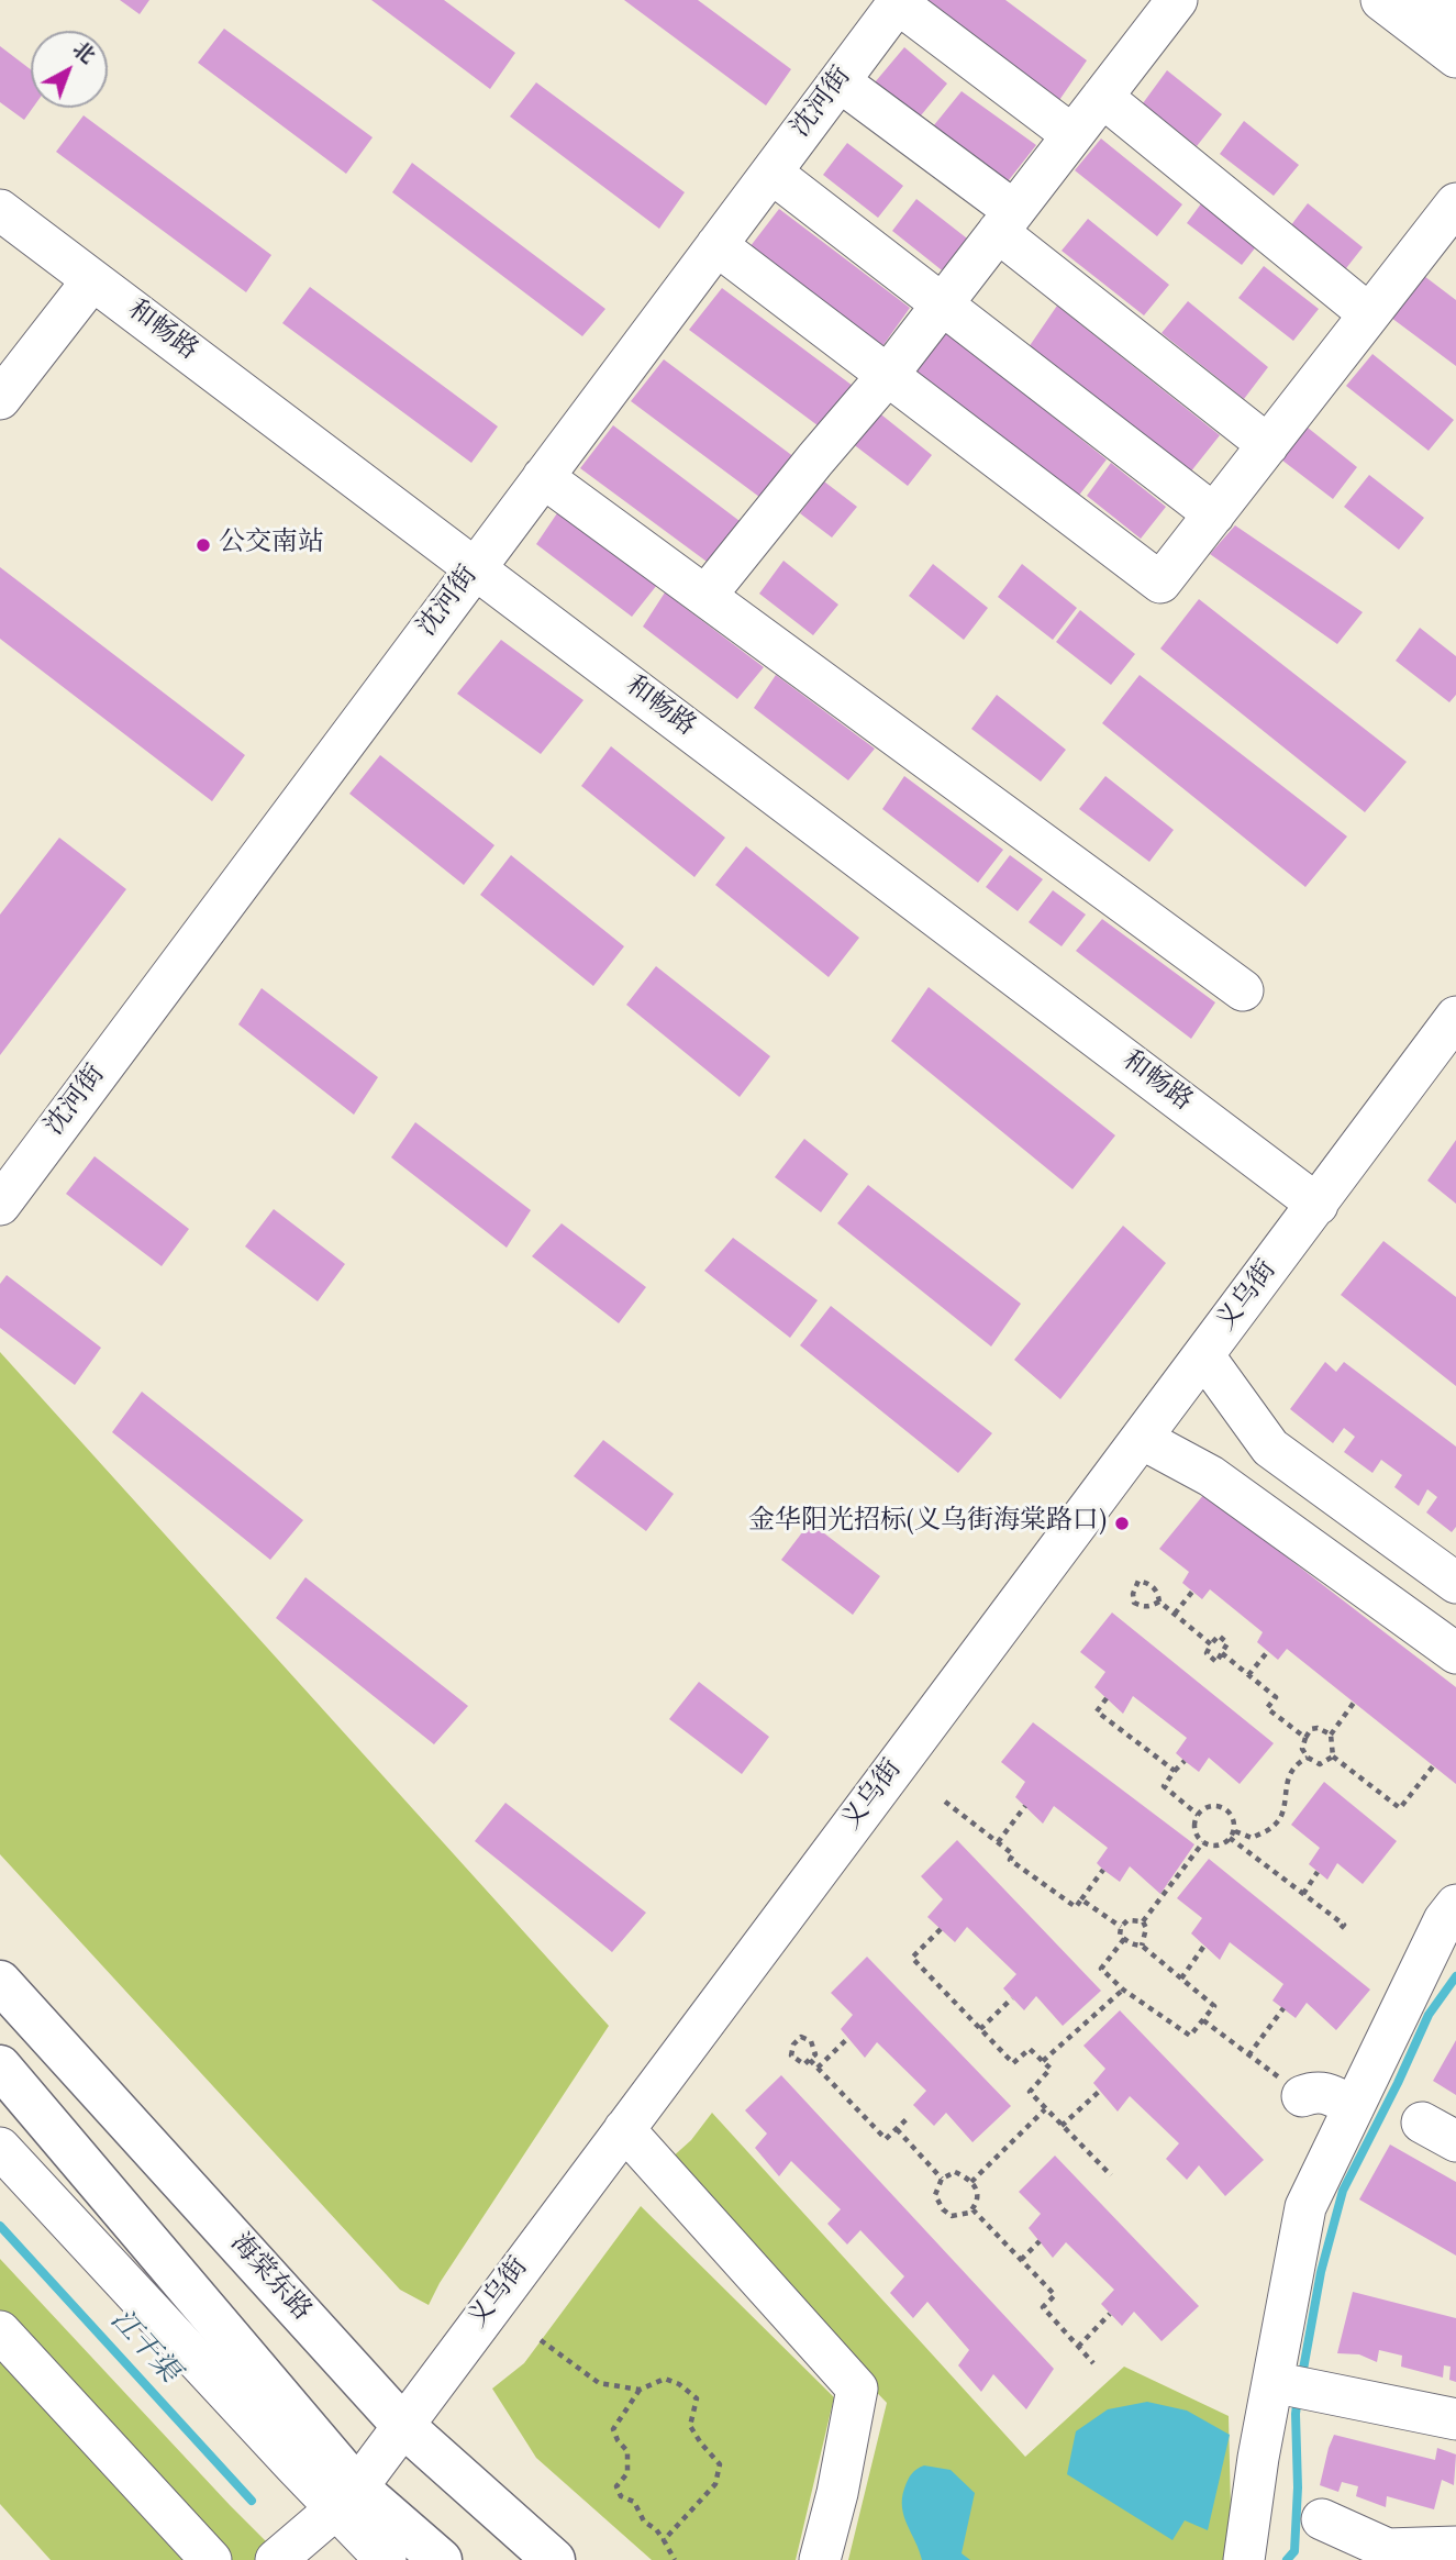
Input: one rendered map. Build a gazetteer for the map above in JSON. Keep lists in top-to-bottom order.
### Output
{
  "streets": {
    "main road": ["海棠东路"],
    "street": ["沈河街", "和畅路", "义乌街"]
  },
  "crossings": [
    ["沈河街", "和畅路"],
    ["和畅路", "义乌街"],
    ["义乌街", "海棠东路"]
  ],
  "water": ["江干渠"],
  "places": ["公交南站", "金华阳光招标(义乌街海棠路口)"],
  "north": "top right"
}
